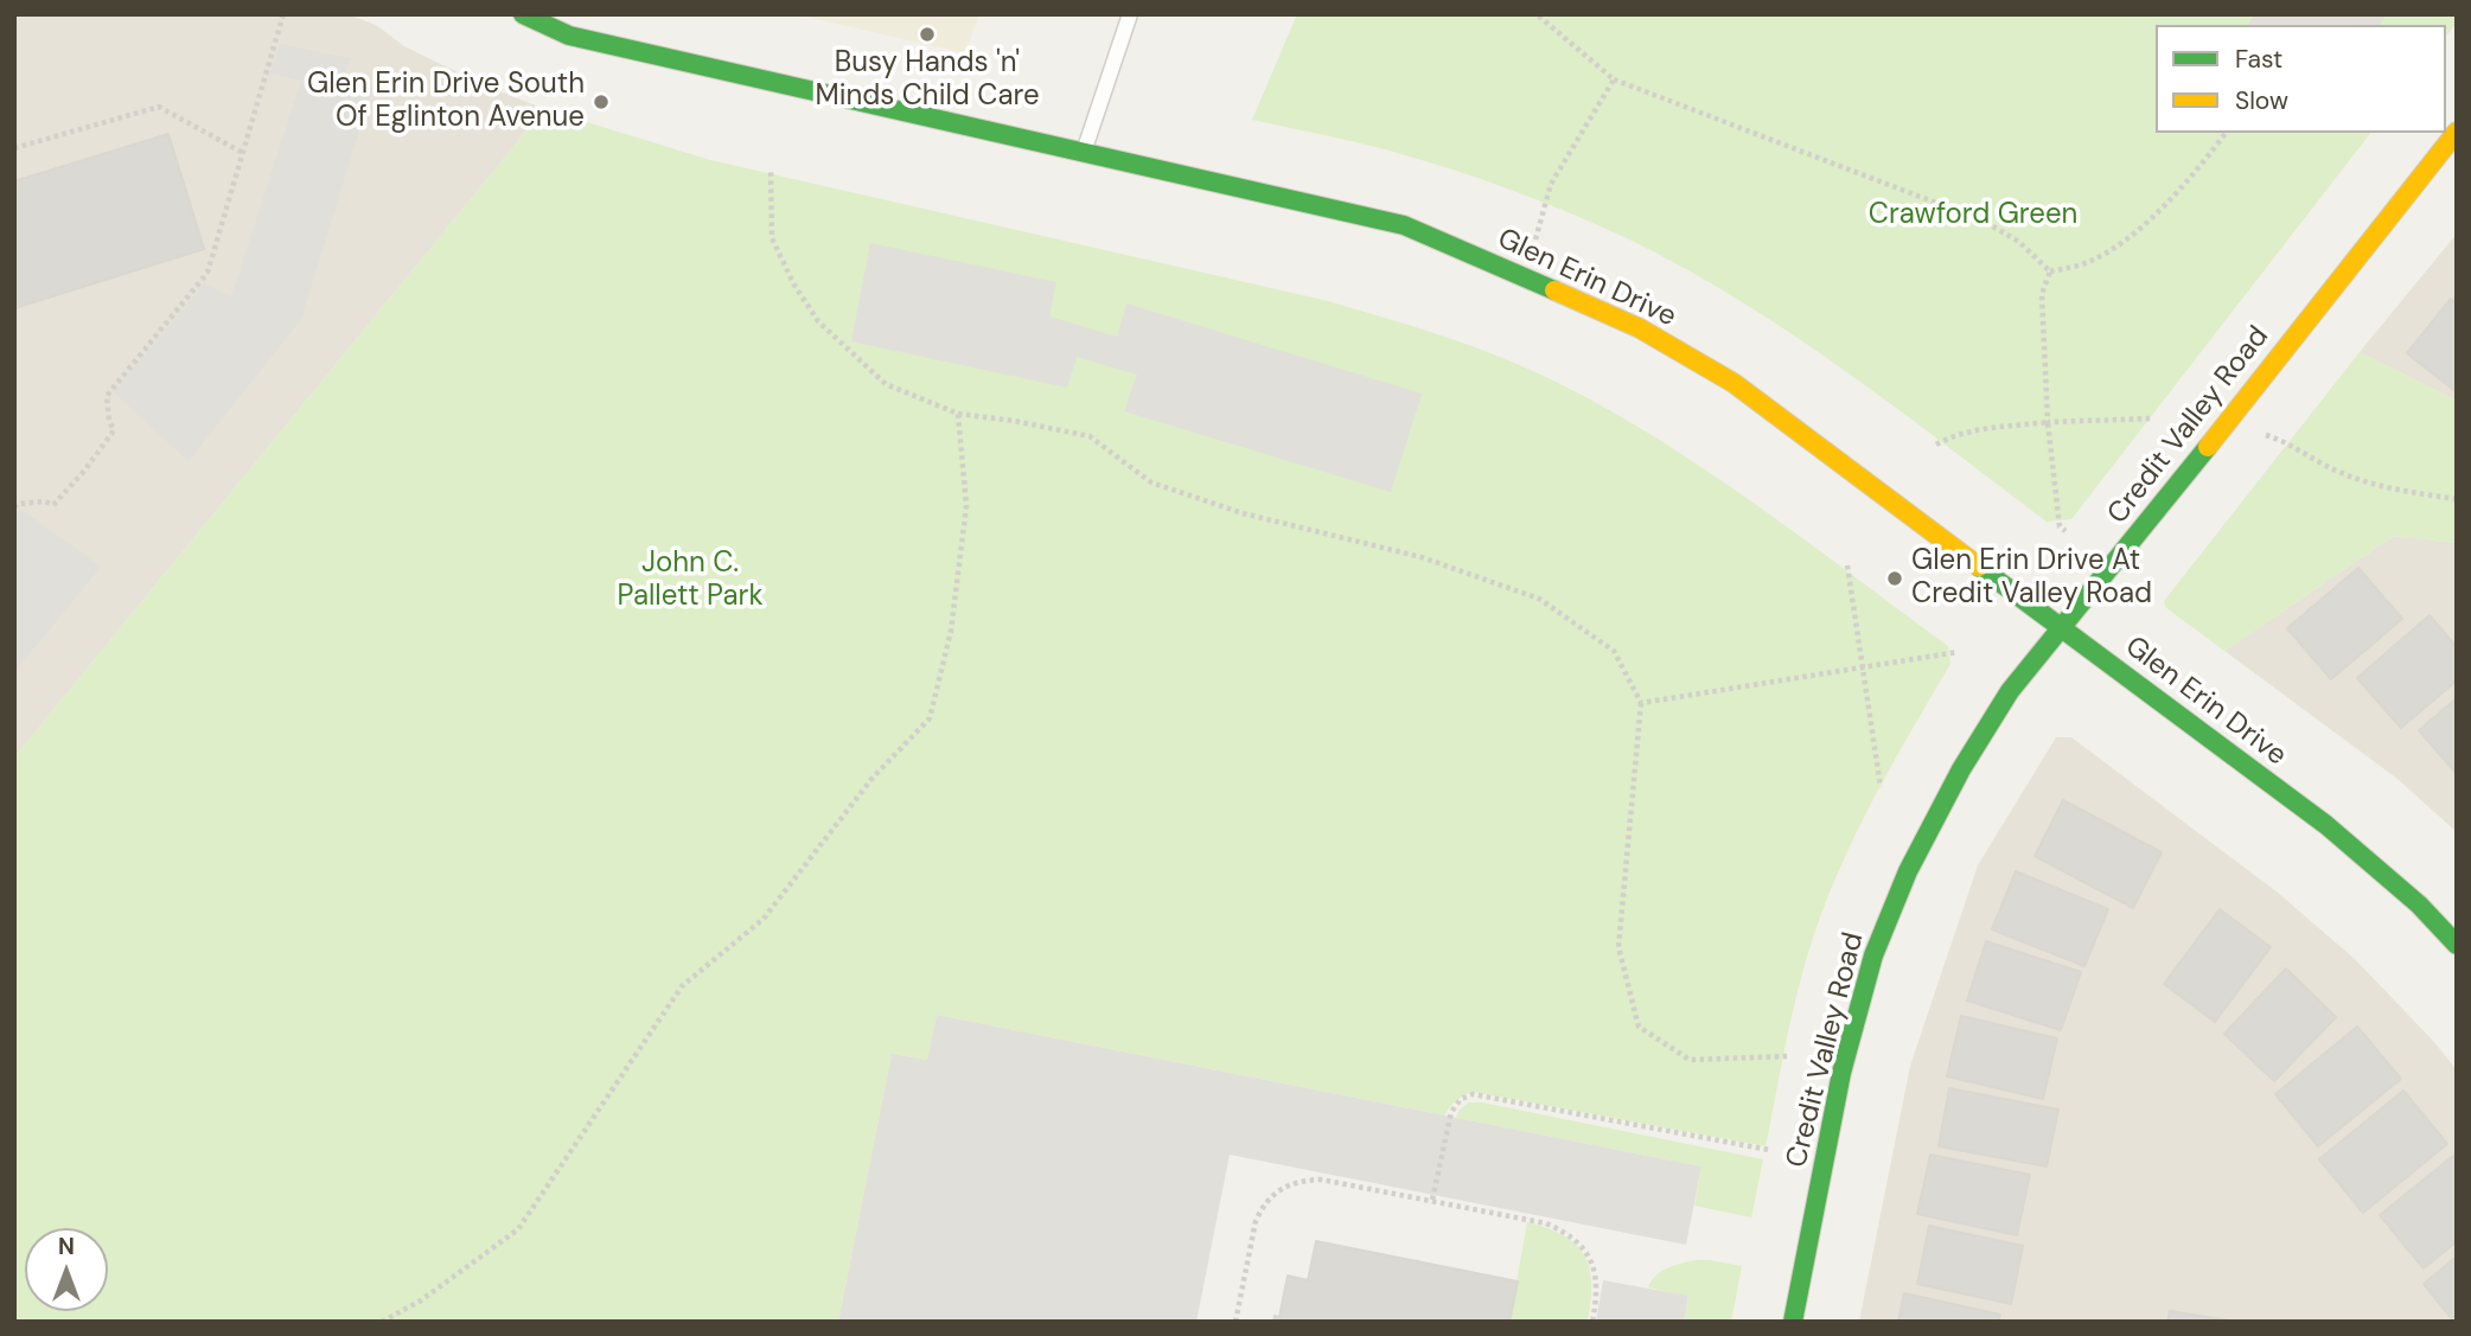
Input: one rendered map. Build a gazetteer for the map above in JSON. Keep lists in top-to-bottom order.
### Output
{
  "streets": {
    "street": ["Glen Erin Drive", "Credit Valley Road"]
  },
  "crossings": [
    ["Glen Erin Drive", "Credit Valley Road"]
  ],
  "parks": ["Crawford Green", "John C. Pallett Park"],
  "places": ["Busy Hands 'n' Minds Child Care", "Glen Erin Drive South Of Eglinton Avenue", "Glen Erin Drive At Credit Valley Road"],
  "legend": ["Fast", "Slow"],
  "north": "top"
}
